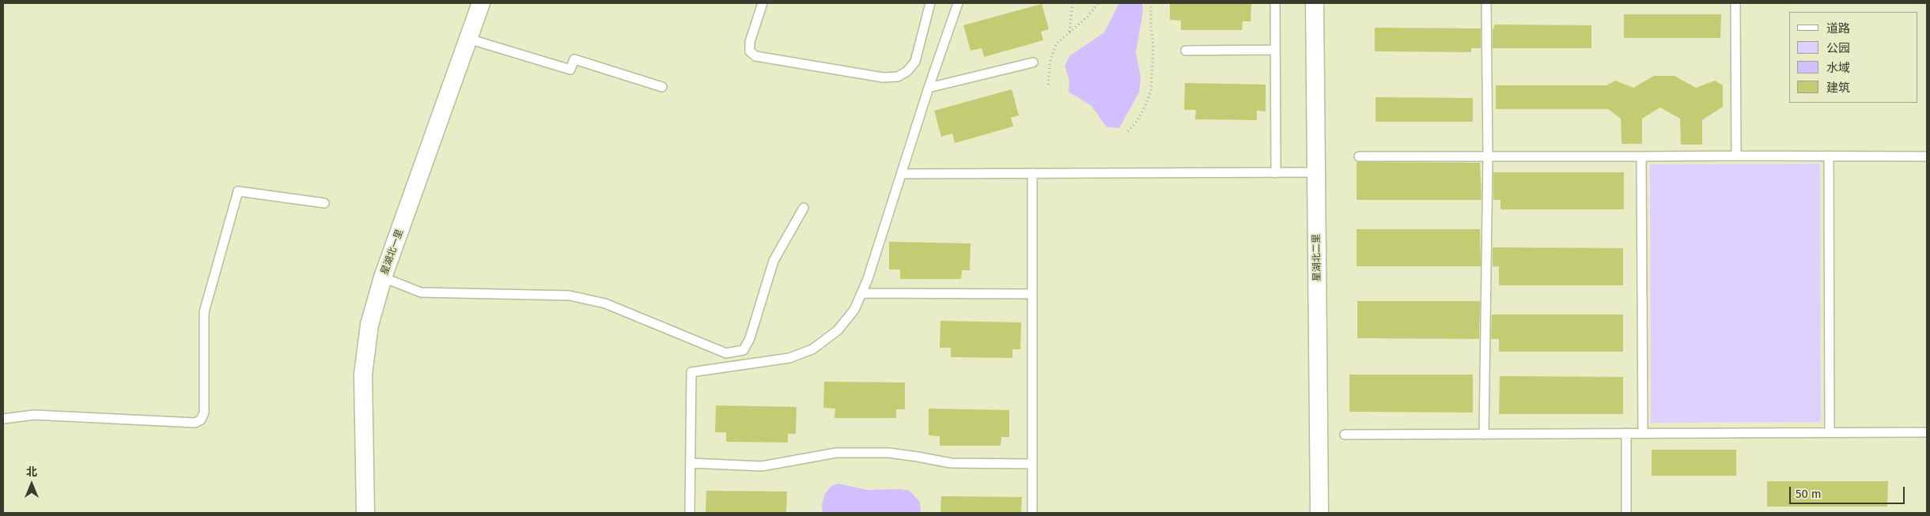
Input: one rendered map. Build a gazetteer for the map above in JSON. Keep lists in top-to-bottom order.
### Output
{
  "streets": {
    "street": ["星湖北一里", "星湖北二里"]
  },
  "legend": [
    "道路",
    "公园",
    "水域",
    "建筑"
  ],
  "scale_bar": "50 m",
  "north": "top"
}
